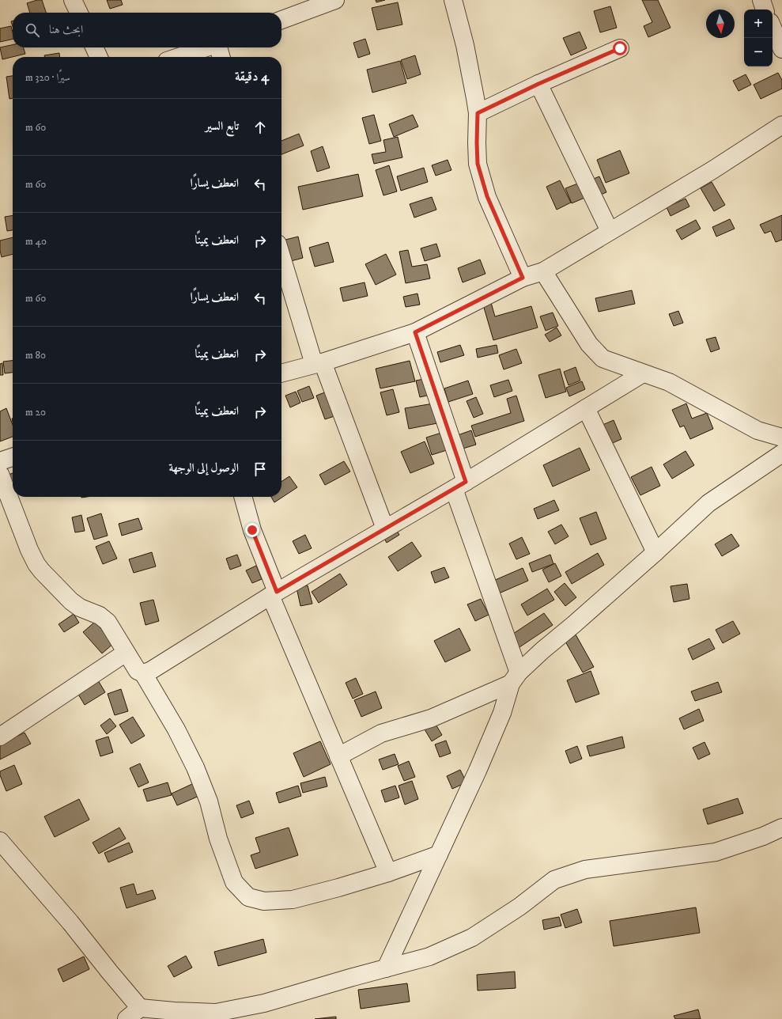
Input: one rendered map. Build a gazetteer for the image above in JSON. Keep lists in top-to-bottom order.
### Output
{
  "north": "bottom",
  "page": {
    "map_buttons": ["+", "−"],
    "search": "ابحث هنا",
    "heading": ["4 دقيقة", "سيرًا · 320 m"],
    "list": [
      ["تابع السير", "60 m"],
      ["انعطف يسارًا", "60 m"],
      ["انعطف يمينًا", "40 m"],
      ["انعطف يسارًا", "60 m"],
      ["انعطف يمينًا", "80 m"],
      ["انعطف يمينًا", "20 m"],
      "الوصول إلى الوجهة"
    ]
  }
}
